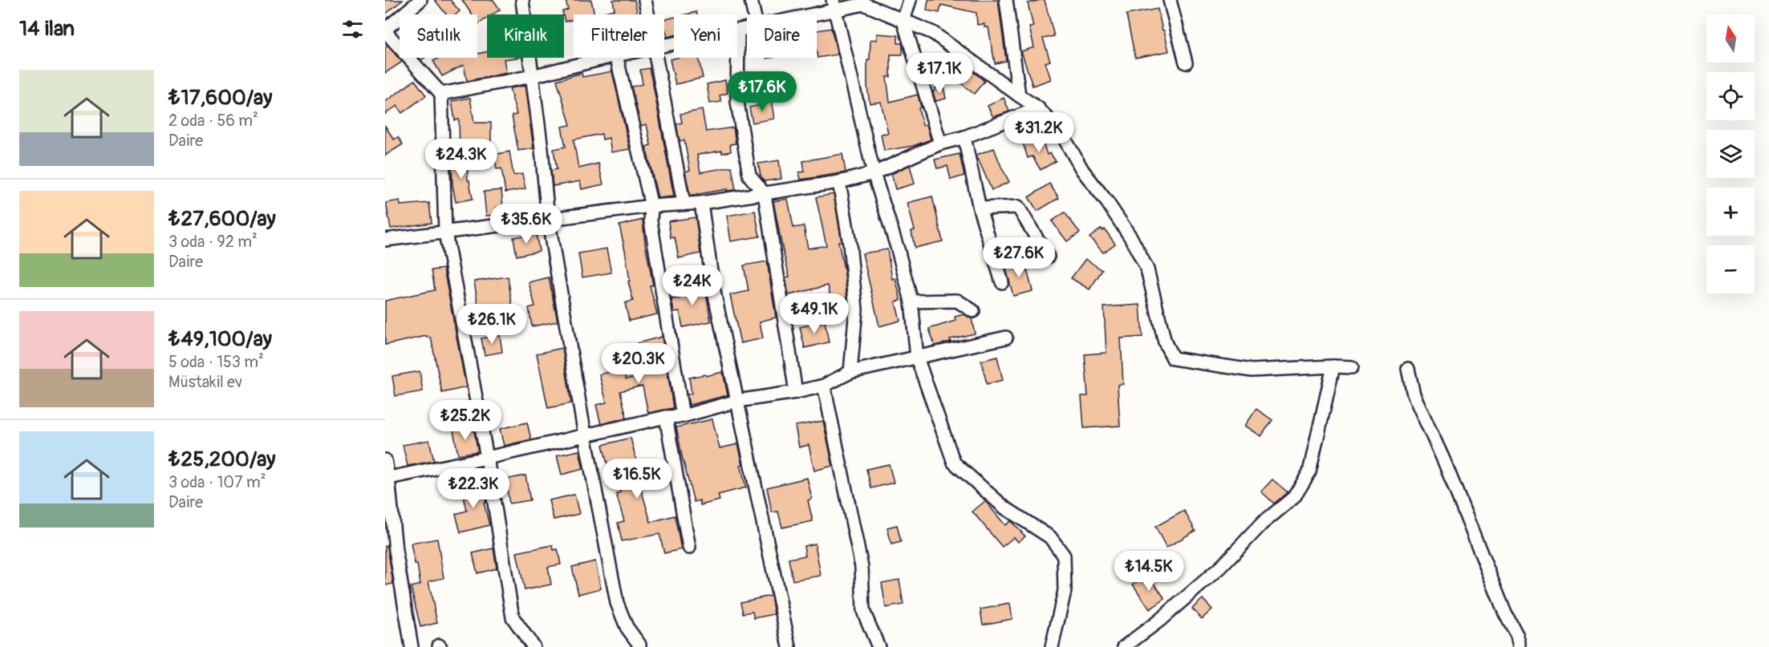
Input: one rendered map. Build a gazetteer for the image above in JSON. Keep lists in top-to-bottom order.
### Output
{
  "north": "top",
  "page": {
    "heading": "14 ilan",
    "map_buttons": ["+", "−"],
    "chip": [
      "Satılık",
      "Kiralık",
      "Filtreler",
      "Yeni",
      "Daire"
    ],
    "price": [
      "₺17.1K",
      "₺17.6K",
      "₺31.2K",
      "₺24.3K",
      "₺35.6K",
      "₺27.6K",
      "₺24K",
      "₺49.1K",
      "₺26.1K",
      "₺20.3K",
      "₺25.2K",
      "₺16.5K",
      "₺22.3K",
      "₺14.5K"
    ],
    "list": [
      {
        "name": "₺17,600/ay",
        "note": "2 oda · 56 m² · Daire"
      },
      {
        "name": "₺27,600/ay",
        "note": "3 oda · 92 m² · Daire"
      },
      {
        "name": "₺49,100/ay",
        "note": "5 oda · 153 m² · Müstakil ev"
      },
      {
        "name": "₺25,200/ay",
        "note": "3 oda · 107 m² · Daire"
      }
    ]
  }
}
